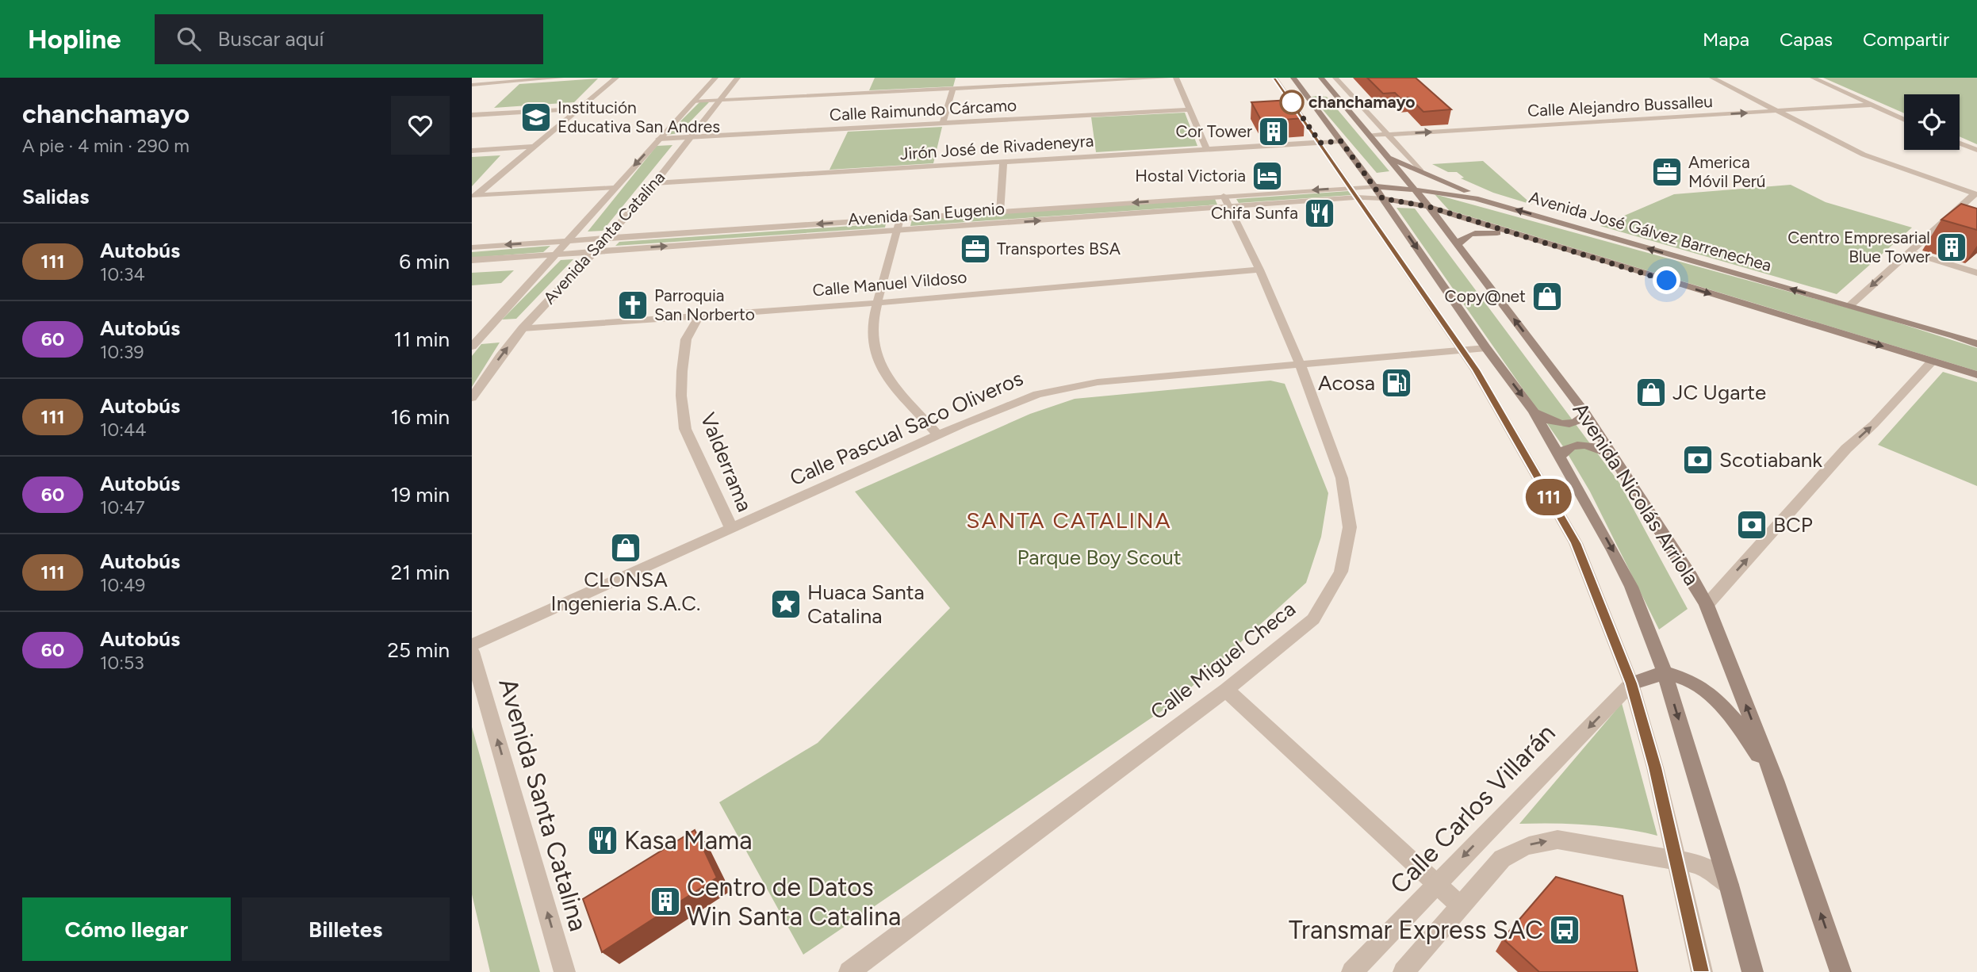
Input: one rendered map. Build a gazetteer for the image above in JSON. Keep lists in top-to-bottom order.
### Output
{
  "streets": {
    "main road": ["Avenida José Gálvez Barrenechea", "Avenida Nicolás Arriola"],
    "street": [
      "Calle Alejandro Bussalleu",
      "Calle Raimundo Cárcamo",
      "Jirón José de Rivadeneyra",
      "Avenida San Eugenio",
      "Avenida Santa Catalina",
      "Calle Manuel Vildoso",
      "Calle Pascual Saco Oliveros",
      "Valderrama",
      "Calle Miguel Checa",
      "Calle Carlos Villarán"
    ]
  },
  "crossings": [
    ["Calle Alejandro Bussalleu", "Avenida Nicolás Arriola"],
    ["Calle Raimundo Cárcamo", "Avenida Santa Catalina"],
    ["Jirón José de Rivadeneyra", "Avenida Santa Catalina"],
    ["Jirón José de Rivadeneyra", "Avenida Nicolás Arriola"],
    ["Avenida San Eugenio", "Avenida José Gálvez Barrenechea"],
    ["Avenida San Eugenio", "Avenida Santa Catalina"],
    ["Avenida San Eugenio", "Avenida Nicolás Arriola"],
    ["Avenida San Eugenio", "Calle Miguel Checa"],
    ["Avenida José Gálvez Barrenechea", "Avenida Nicolás Arriola"],
    ["Avenida Santa Catalina", "Calle Manuel Vildoso"],
    ["Calle Manuel Vildoso", "Valderrama"],
    ["Calle Manuel Vildoso", "Calle Miguel Checa"],
    ["Calle Pascual Saco Oliveros", "Valderrama"],
    ["Calle Pascual Saco Oliveros", "Avenida Nicolás Arriola"],
    ["Calle Pascual Saco Oliveros", "Calle Miguel Checa"]
  ],
  "one_way": ["Calle Alejandro Bussalleu", "Calle Carlos Villarán"],
  "districts": ["SANTA CATALINA"],
  "parks": ["Parque Boy Scout"],
  "places": {
    "other": ["chanchamayo"],
    "school or university": ["Institución Educativa San Andres"],
    "building": ["Cor Tower", "Centro Empresarial Blue Tower", "Centro de Datos Win Santa Catalina"],
    "office": ["America Móvil Perú", "Transportes BSA"],
    "hotel": ["Hostal Victoria"],
    "restaurant": ["Chifa Sunfa", "Kasa Mama"],
    "shop": ["Copy@net", "JC Ugarte", "CLONSA Ingenieria S.A.C."],
    "church": ["Parroquia San Norberto"],
    "fuel station": ["Acosa"],
    "bank": ["Scotiabank", "BCP"],
    "place": ["Huaca Santa Catalina"],
    "bus stop": ["Transmar Express SAC"]
  },
  "lines": ["bus line 111"],
  "page": {
    "header": "Hopline",
    "search": "Buscar aquí",
    "nav": ["Mapa", "Capas", "Compartir"],
    "heading": [
      ["chanchamayo", "A pie · 4 min · 290 m"],
      "Salidas"
    ],
    "on_map": "111",
    "list": [
      {
        "mark": "111",
        "name": "Autobús",
        "note": "10:34",
        "value": "6 min"
      },
      {
        "mark": "60",
        "name": "Autobús",
        "note": "10:39",
        "value": "11 min"
      },
      {
        "mark": "111",
        "name": "Autobús",
        "note": "10:44",
        "value": "16 min"
      },
      {
        "mark": "60",
        "name": "Autobús",
        "note": "10:47",
        "value": "19 min"
      },
      {
        "mark": "111",
        "name": "Autobús",
        "note": "10:49",
        "value": "21 min"
      },
      {
        "mark": "60",
        "name": "Autobús",
        "note": "10:53",
        "value": "25 min"
      }
    ],
    "buttons": ["Cómo llegar", "Billetes"]
  }
}
